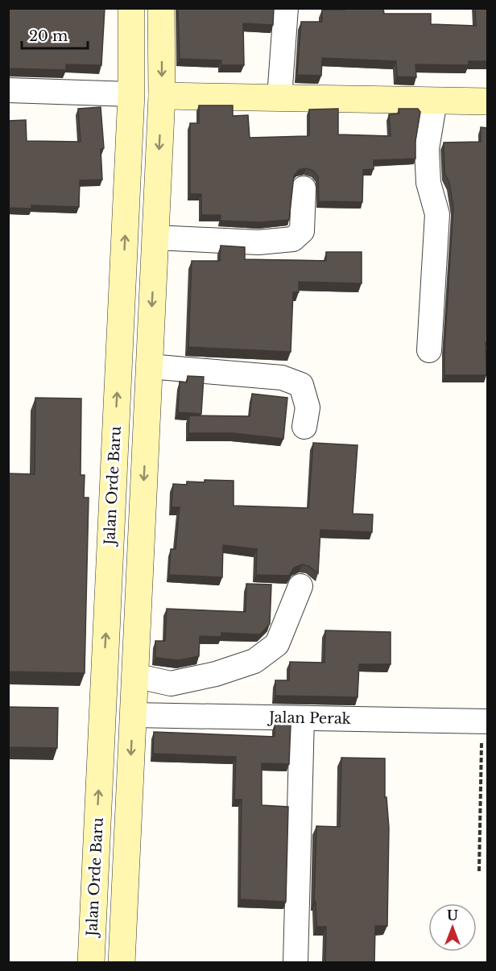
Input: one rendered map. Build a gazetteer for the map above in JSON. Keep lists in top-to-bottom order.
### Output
{
  "streets": {
    "main road": ["Jalan Orde Baru"],
    "street": ["Jalan Perak"]
  },
  "crossings": [
    ["Jalan Orde Baru", "Jalan Perak"]
  ],
  "scale_bar": "20 m",
  "north": "top"
}
